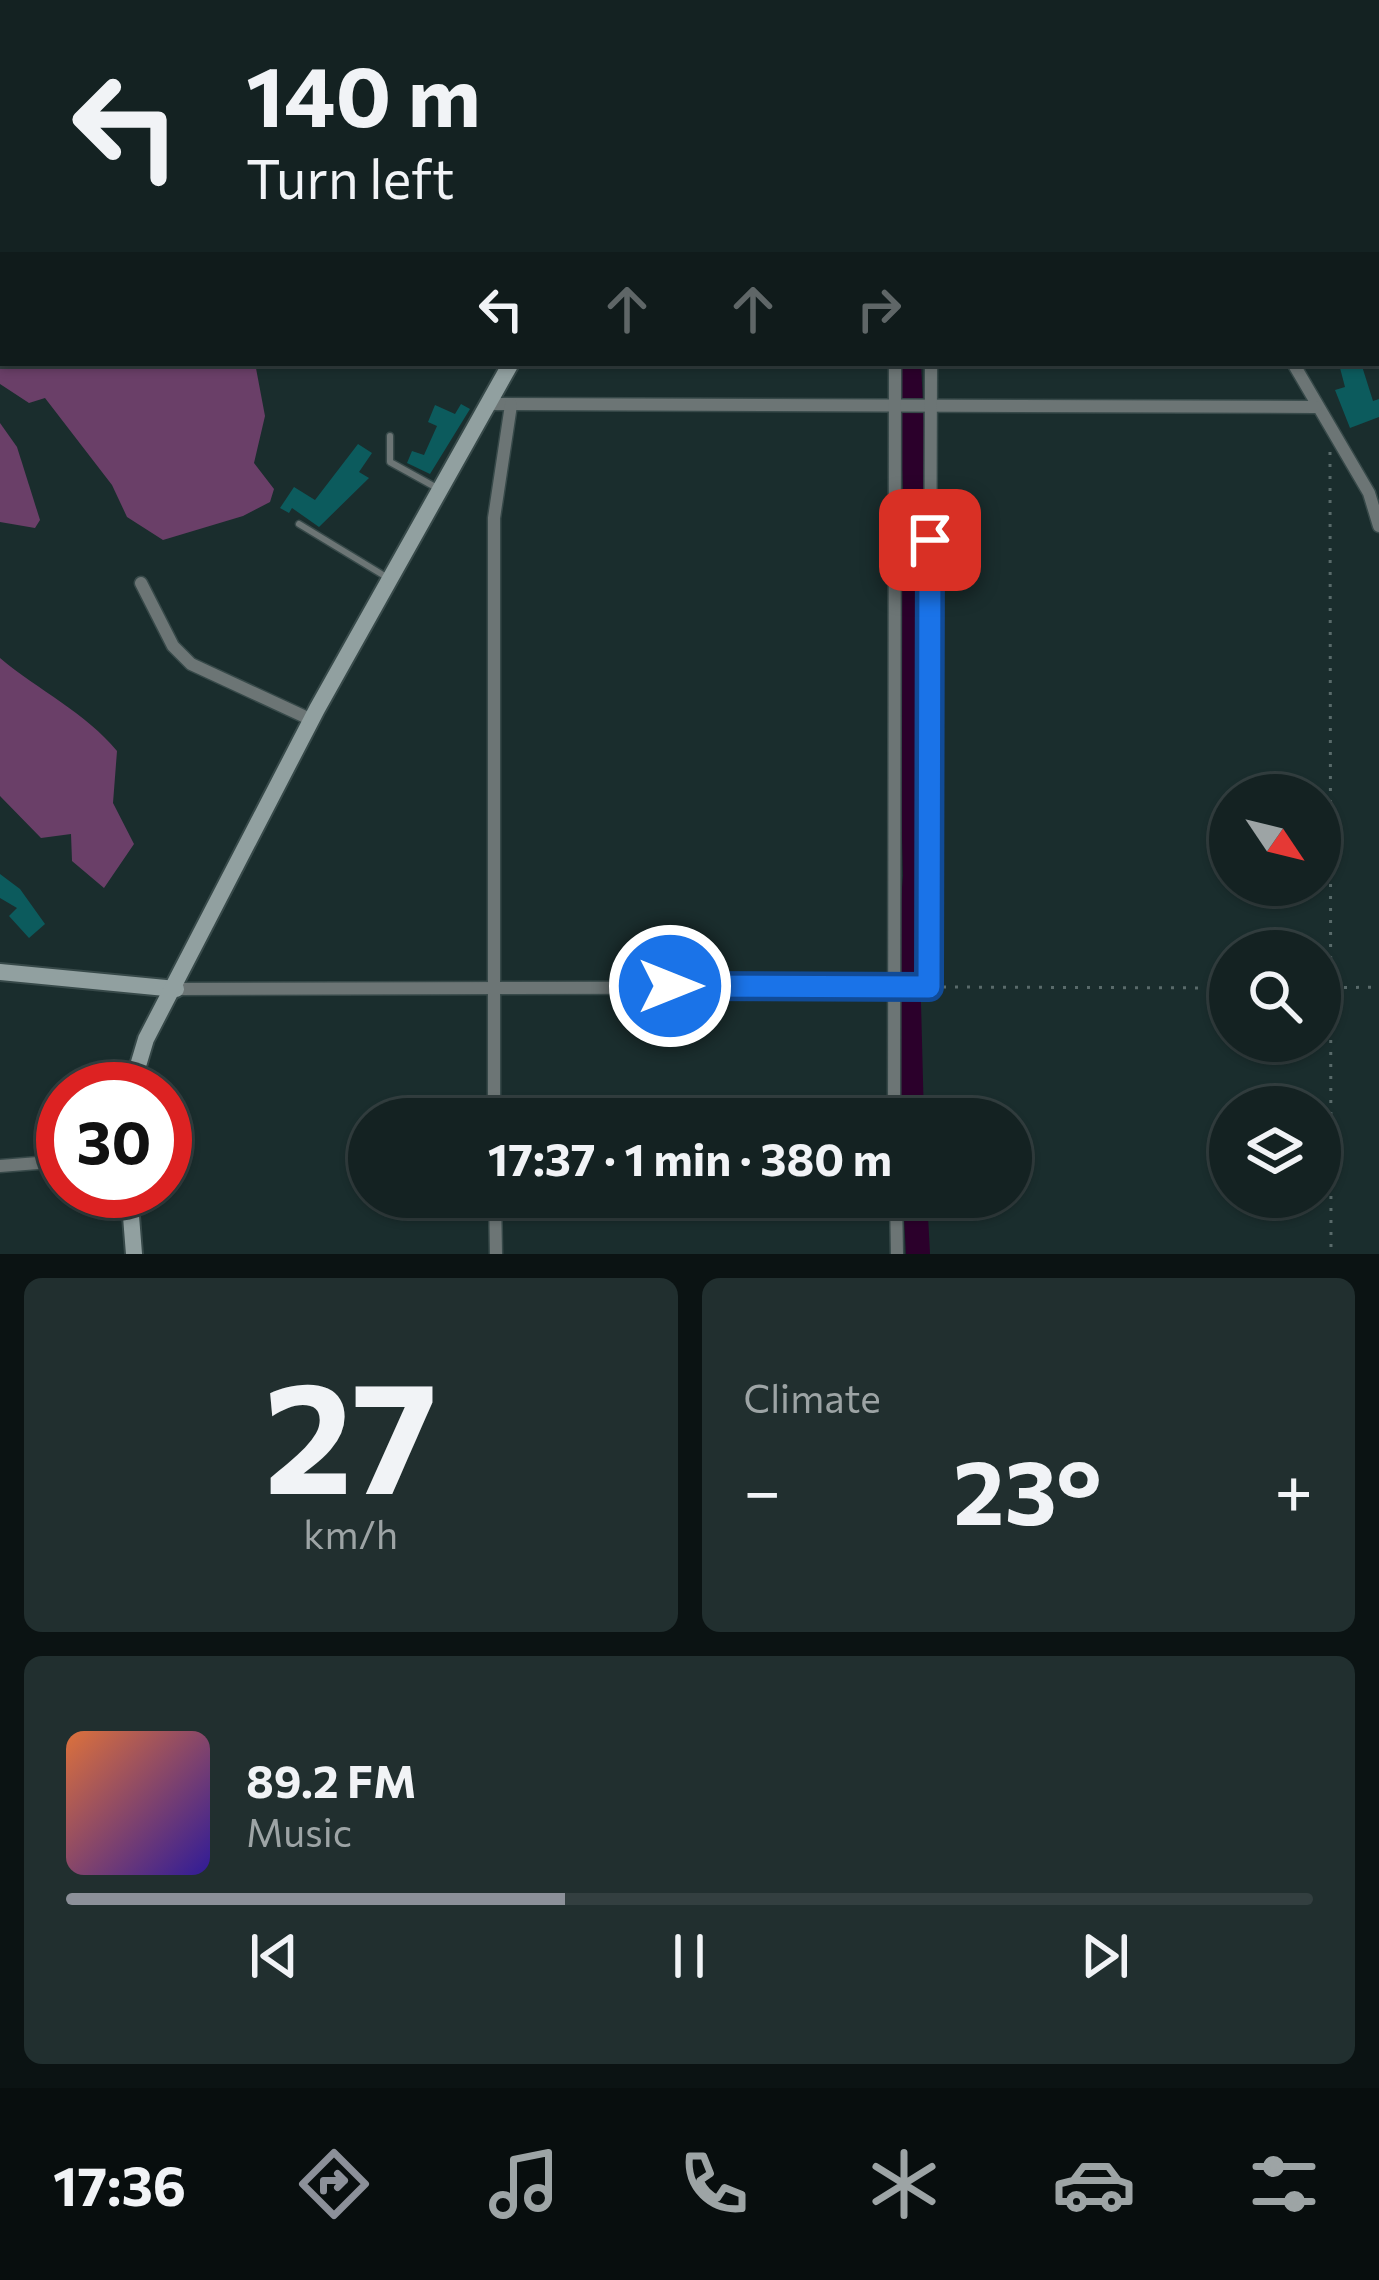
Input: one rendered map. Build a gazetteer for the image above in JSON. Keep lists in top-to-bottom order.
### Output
{
  "north": "bottom right",
  "page": {
    "turn": ["140 m", "Turn left"],
    "limit": "30",
    "trip": "17:37 · 1 min · 380 m",
    "tile": [
      ["27", "km/h"],
      "Climate"
    ],
    "heat": ["−", "23°", "+"],
    "song": ["89.2 FM", "Music"],
    "tabs": "17:36"
  }
}
